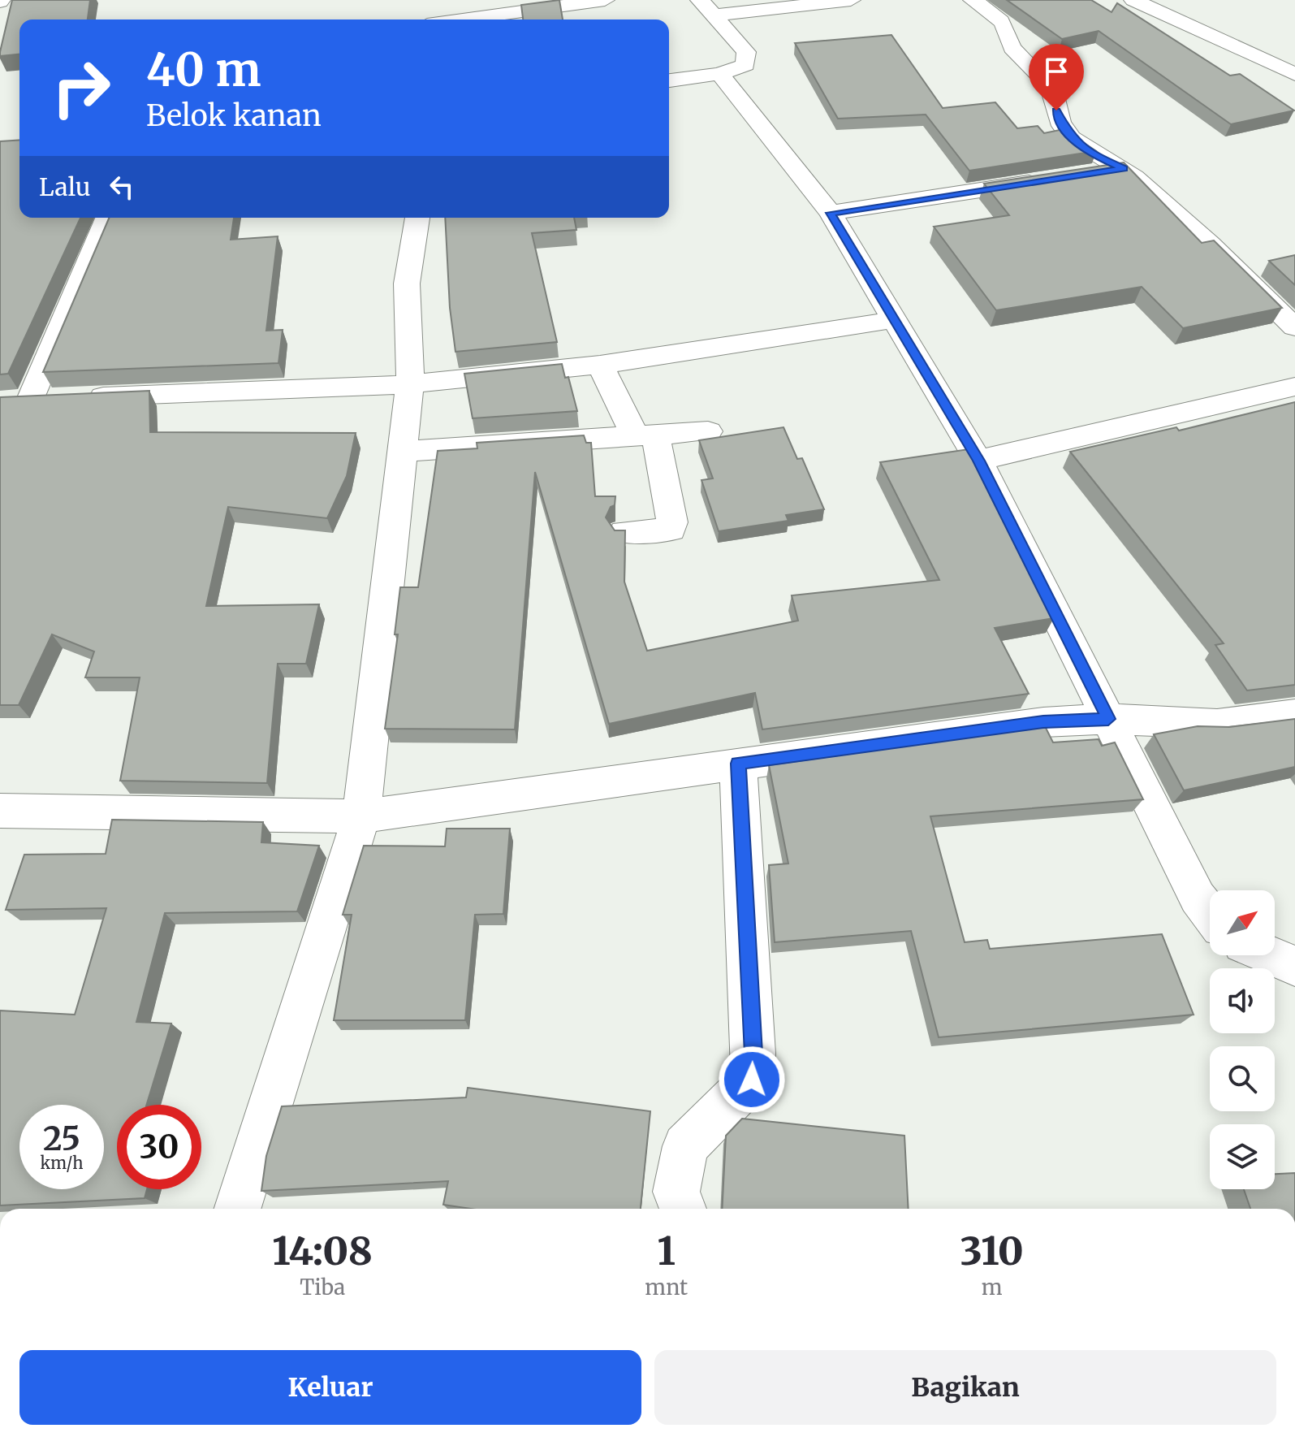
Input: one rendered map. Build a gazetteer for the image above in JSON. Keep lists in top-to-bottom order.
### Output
{
  "north": "top right",
  "page": {
    "turn": ["40 m", "Belok kanan"],
    "then": "Lalu",
    "speed": "25 km/h",
    "limit": "30",
    "eta": [
      "14:08",
      "Tiba",
      "1",
      "mnt",
      "310",
      "m"
    ],
    "buttons": ["Keluar", "Bagikan"]
  }
}
